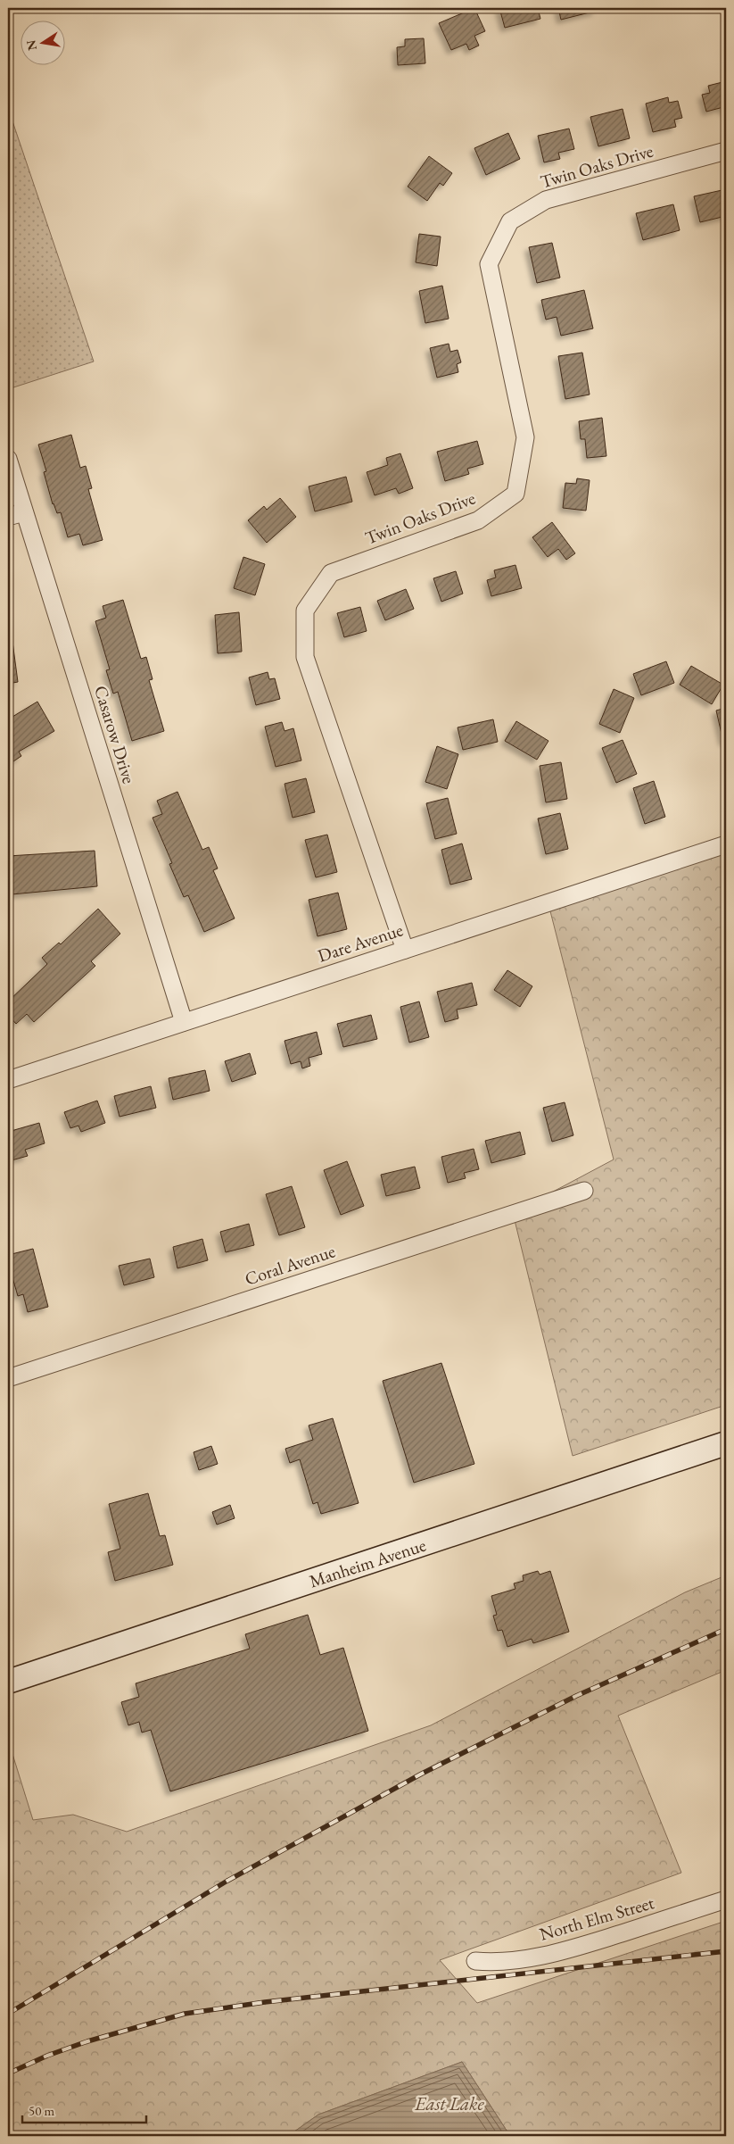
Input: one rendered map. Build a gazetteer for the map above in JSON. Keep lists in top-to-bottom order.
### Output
{
  "streets": {
    "street": [
      "Twin Oaks Drive",
      "Casarow Drive",
      "Dare Avenue",
      "Coral Avenue",
      "Manheim Avenue",
      "North Elm Street"
    ]
  },
  "crossings": [
    ["Twin Oaks Drive", "Dare Avenue"],
    ["Casarow Drive", "Dare Avenue"]
  ],
  "water": ["East Lake"],
  "scale_bar": "50 m",
  "north": "left"
}
